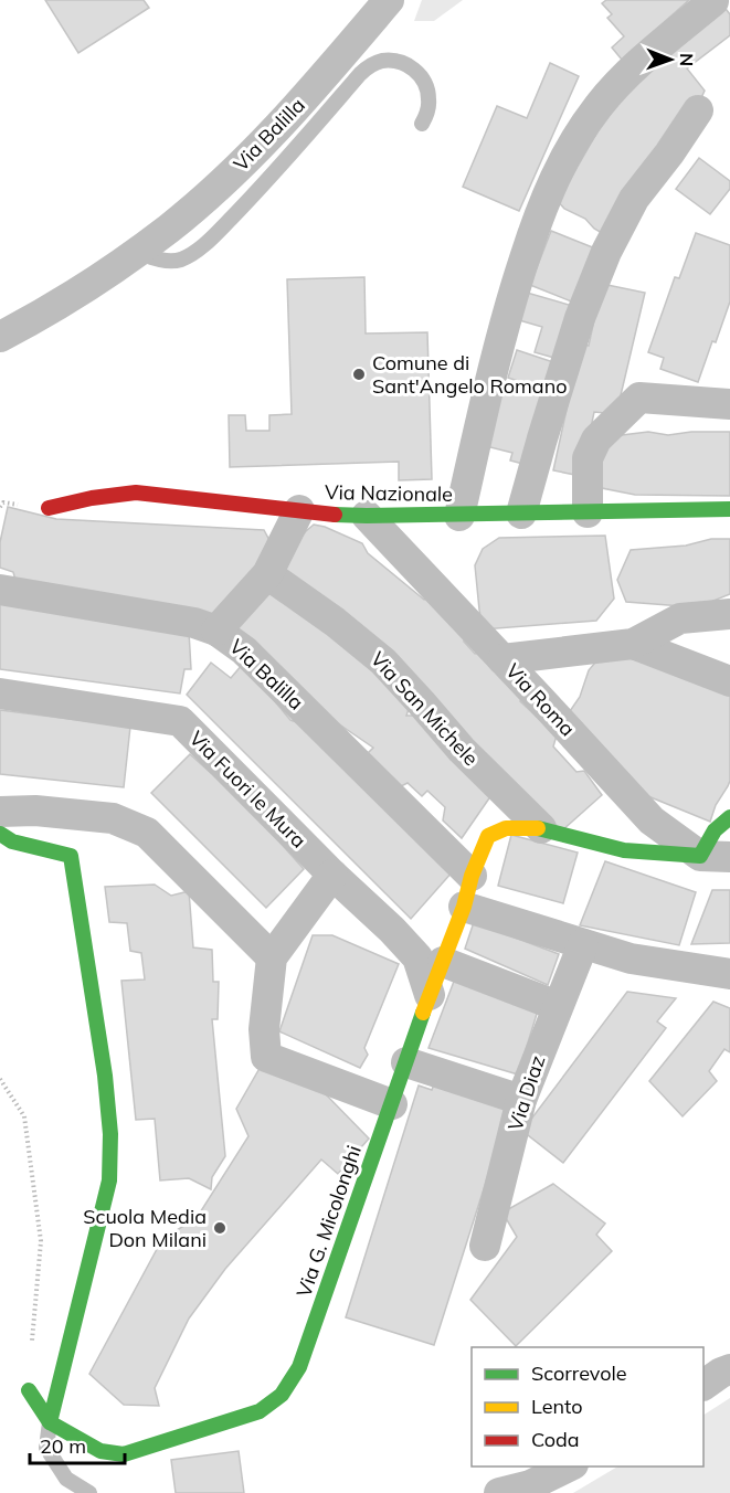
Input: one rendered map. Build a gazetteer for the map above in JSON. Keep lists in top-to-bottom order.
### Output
{
  "streets": {
    "street": [
      "Via Balilla",
      "Via Nazionale",
      "Via Roma",
      "Via San Michele",
      "Via Fuori le Mura",
      "Via Diaz",
      "Via G. Micolonghi"
    ]
  },
  "crossings": [
    ["Via Balilla", "Via G. Micolonghi"],
    ["Via Nazionale", "Via Roma"],
    ["Via Roma", "Via G. Micolonghi"],
    ["Via San Michele", "Via G. Micolonghi"],
    ["Via Fuori le Mura", "Via G. Micolonghi"]
  ],
  "places": ["Comune di Sant'Angelo Romano", "Scuola Media Don Milani"],
  "legend": ["Scorrevole", "Lento", "Coda"],
  "scale_bar": "20 m",
  "north": "right"
}
